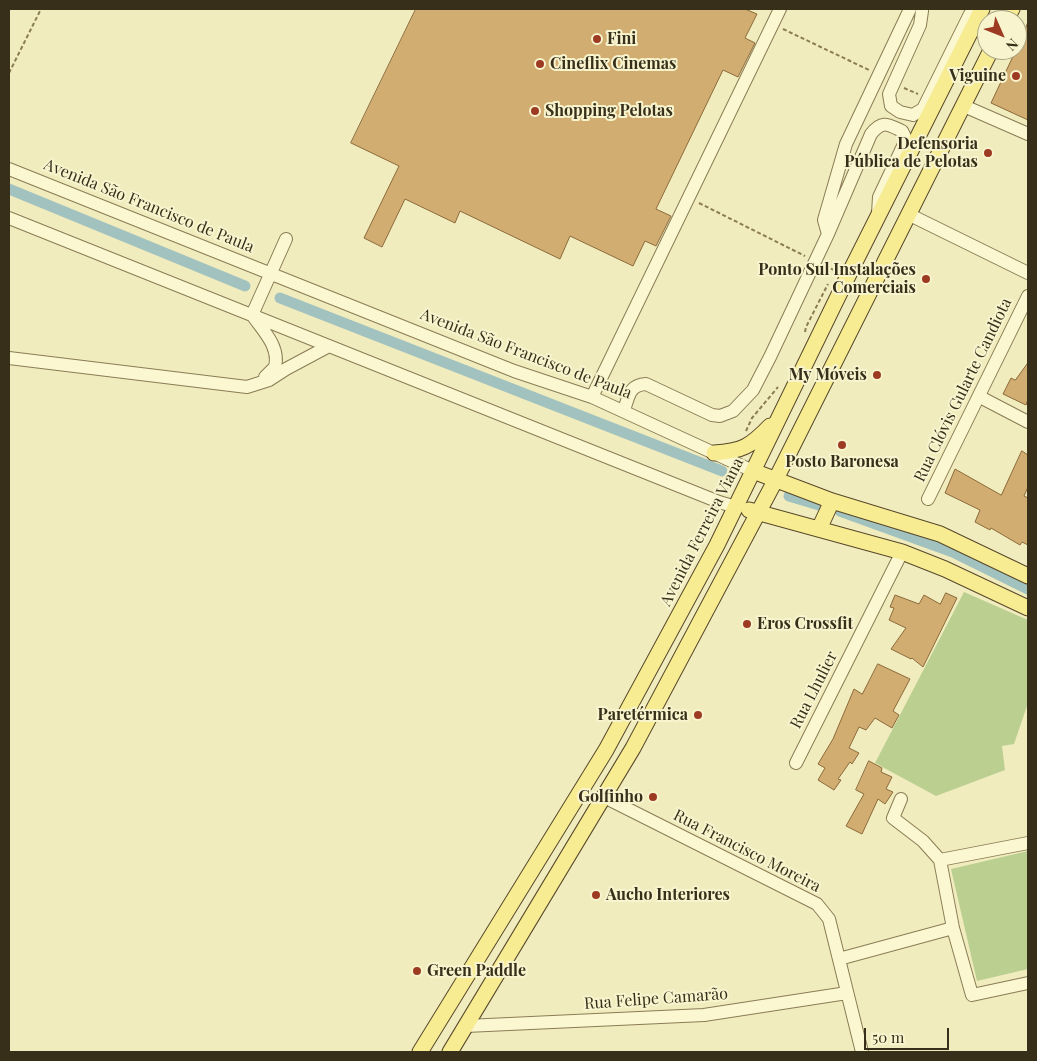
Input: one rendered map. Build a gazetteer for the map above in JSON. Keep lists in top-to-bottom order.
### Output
{
  "streets": {
    "main road": ["Avenida São Francisco de Paula", "Avenida Ferreira Viana"],
    "street": [
      "Rua Clóvis Gularte Candiota",
      "Rua Lhulier",
      "Rua Francisco Moreira",
      "Rua Felipe Camarão"
    ]
  },
  "crossings": [
    ["Avenida São Francisco de Paula", "Avenida Ferreira Viana"],
    ["Rua Francisco Moreira", "Rua Felipe Camarão"]
  ],
  "places": [
    "Fini",
    "Cineflix Cinemas",
    "Viguine",
    "Shopping Pelotas",
    "Defensoria Pública de Pelotas",
    "Ponto Sul Instalações Comerciais",
    "My Móveis",
    "Posto Baronesa",
    "Eros Crossfit",
    "Paretérmica",
    "Golfinho",
    "Aucho Interiores",
    "Green Paddle"
  ],
  "scale_bar": "50 m",
  "north": "bottom right"
}
